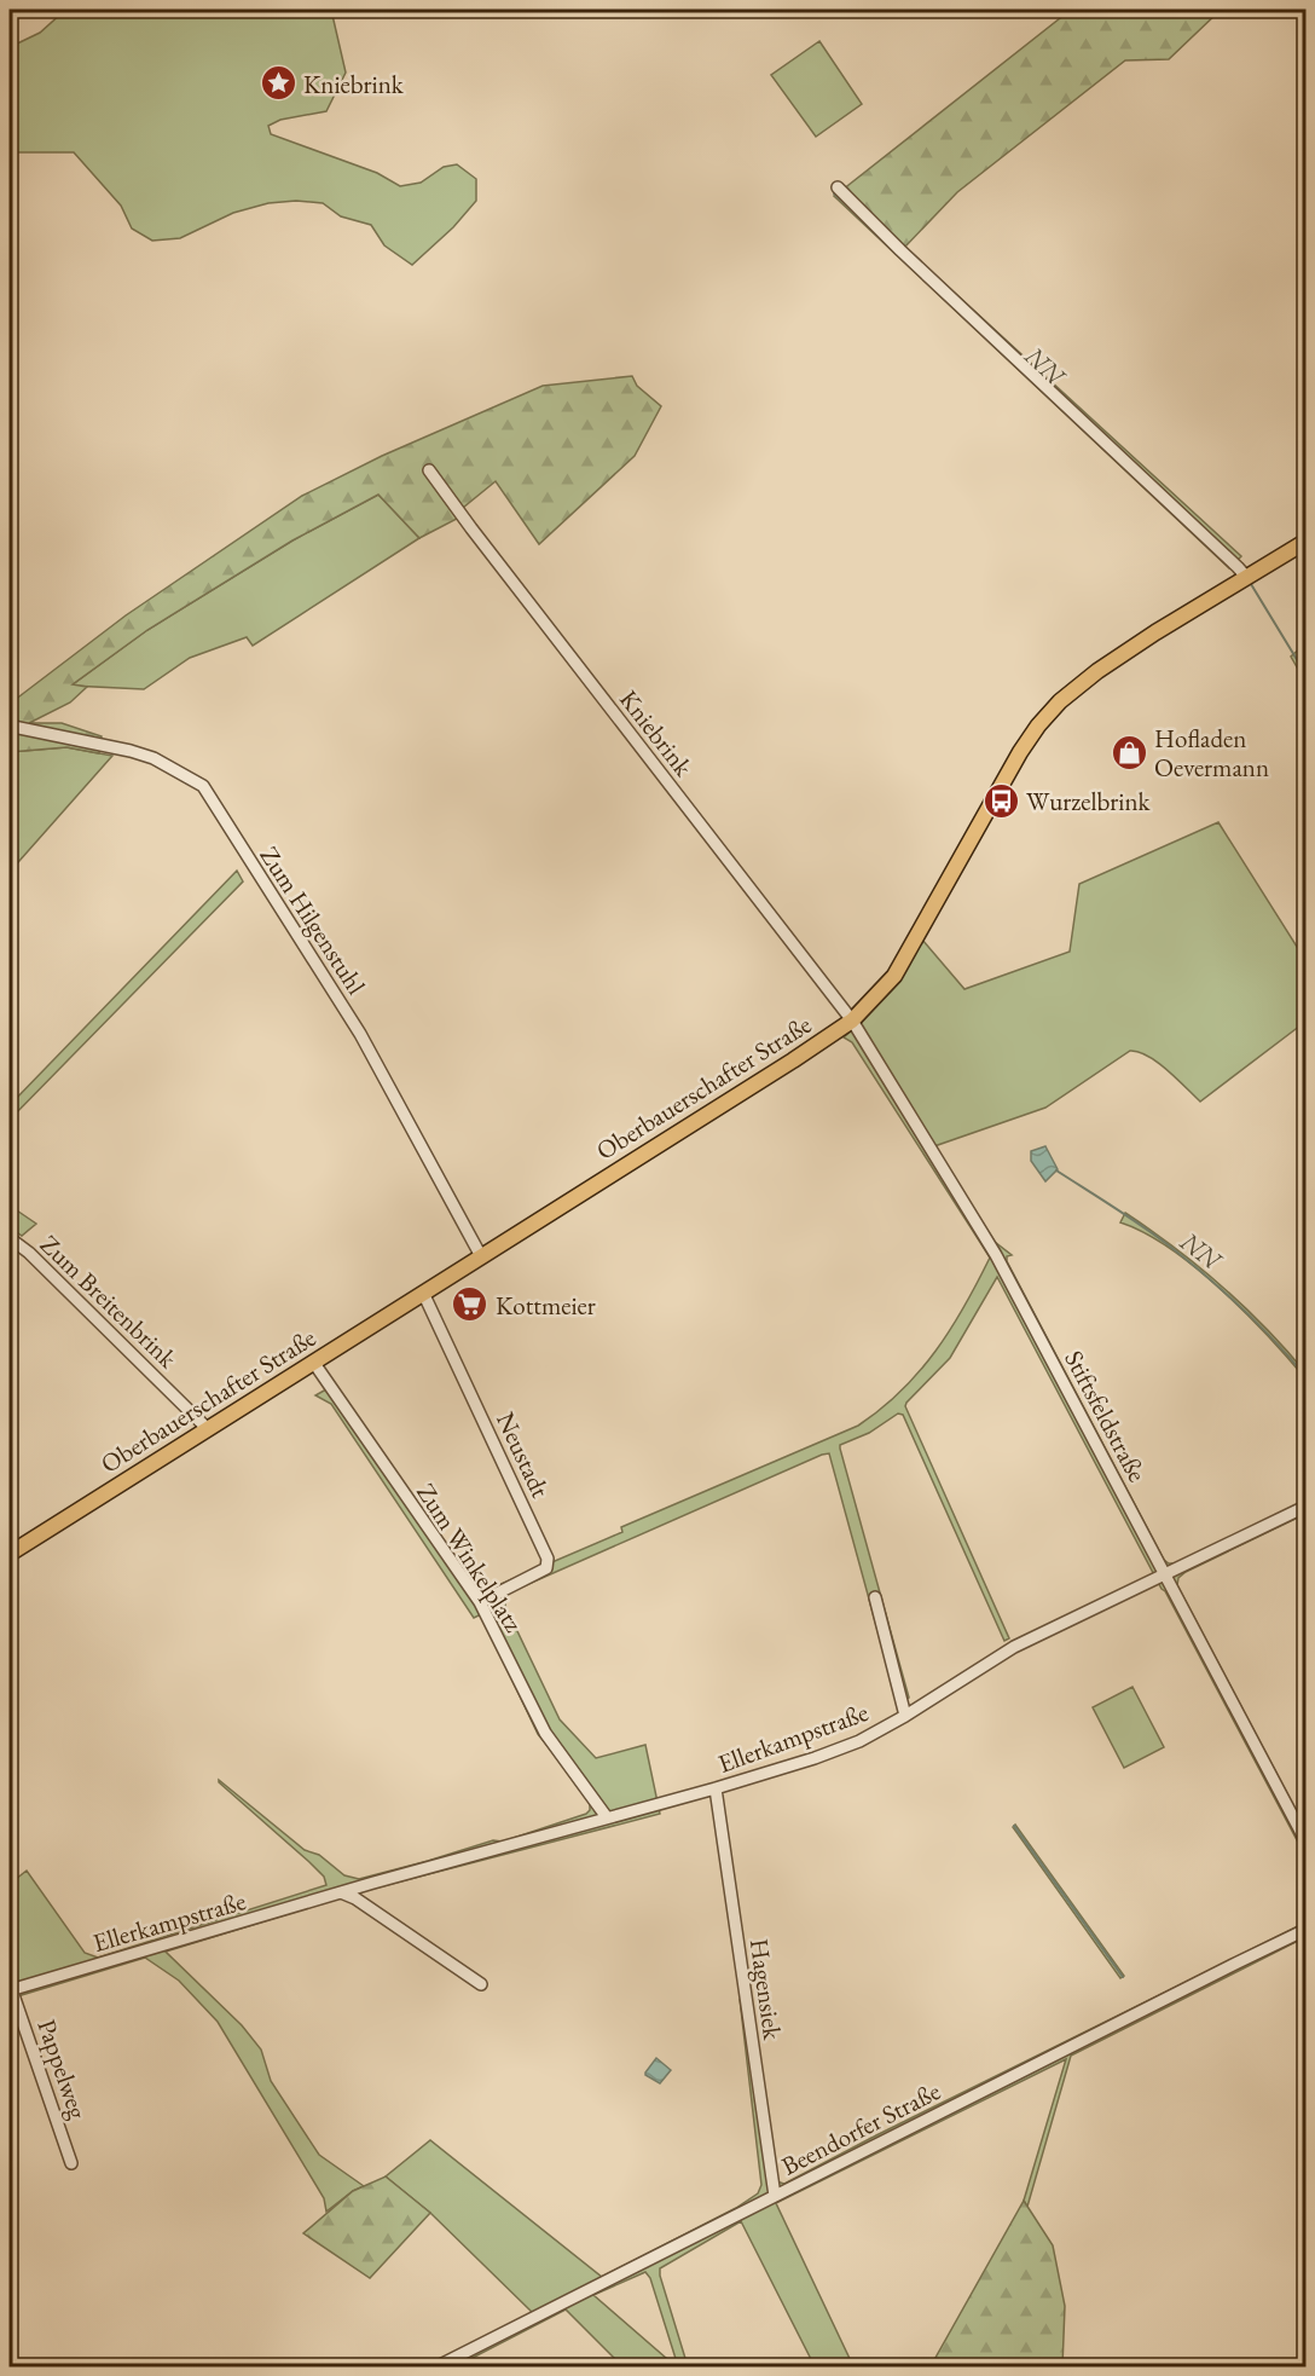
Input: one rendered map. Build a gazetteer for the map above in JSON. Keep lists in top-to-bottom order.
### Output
{
  "streets": {
    "main road": ["Oberbauerschafter Straße"],
    "street": [
      "Kniebrink",
      "Zum Hilgenstuhl",
      "Zum Breitenbrink",
      "Stiftsfeldstraße",
      "Neustadt",
      "Zum Winkelplatz",
      "Ellerkampstraße",
      "Hagensiek",
      "Pappelweg",
      "Beendorfer Straße"
    ]
  },
  "crossings": [
    ["Kniebrink", "Oberbauerschafter Straße"],
    ["Kniebrink", "Stiftsfeldstraße"],
    ["Zum Hilgenstuhl", "Oberbauerschafter Straße"],
    ["Oberbauerschafter Straße", "Zum Breitenbrink"],
    ["Oberbauerschafter Straße", "Stiftsfeldstraße"],
    ["Oberbauerschafter Straße", "Neustadt"],
    ["Oberbauerschafter Straße", "Zum Winkelplatz"],
    ["Stiftsfeldstraße", "Ellerkampstraße"],
    ["Neustadt", "Zum Winkelplatz"],
    ["Zum Winkelplatz", "Ellerkampstraße"],
    ["Ellerkampstraße", "Hagensiek"],
    ["Ellerkampstraße", "Pappelweg"],
    ["Hagensiek", "Beendorfer Straße"]
  ],
  "water": ["NN"],
  "places": {
    "place": ["Kniebrink"],
    "shop": ["Hofladen Oevermann"],
    "bus stop": ["Wurzelbrink"],
    "supermarket": ["Kottmeier"]
  }
}
